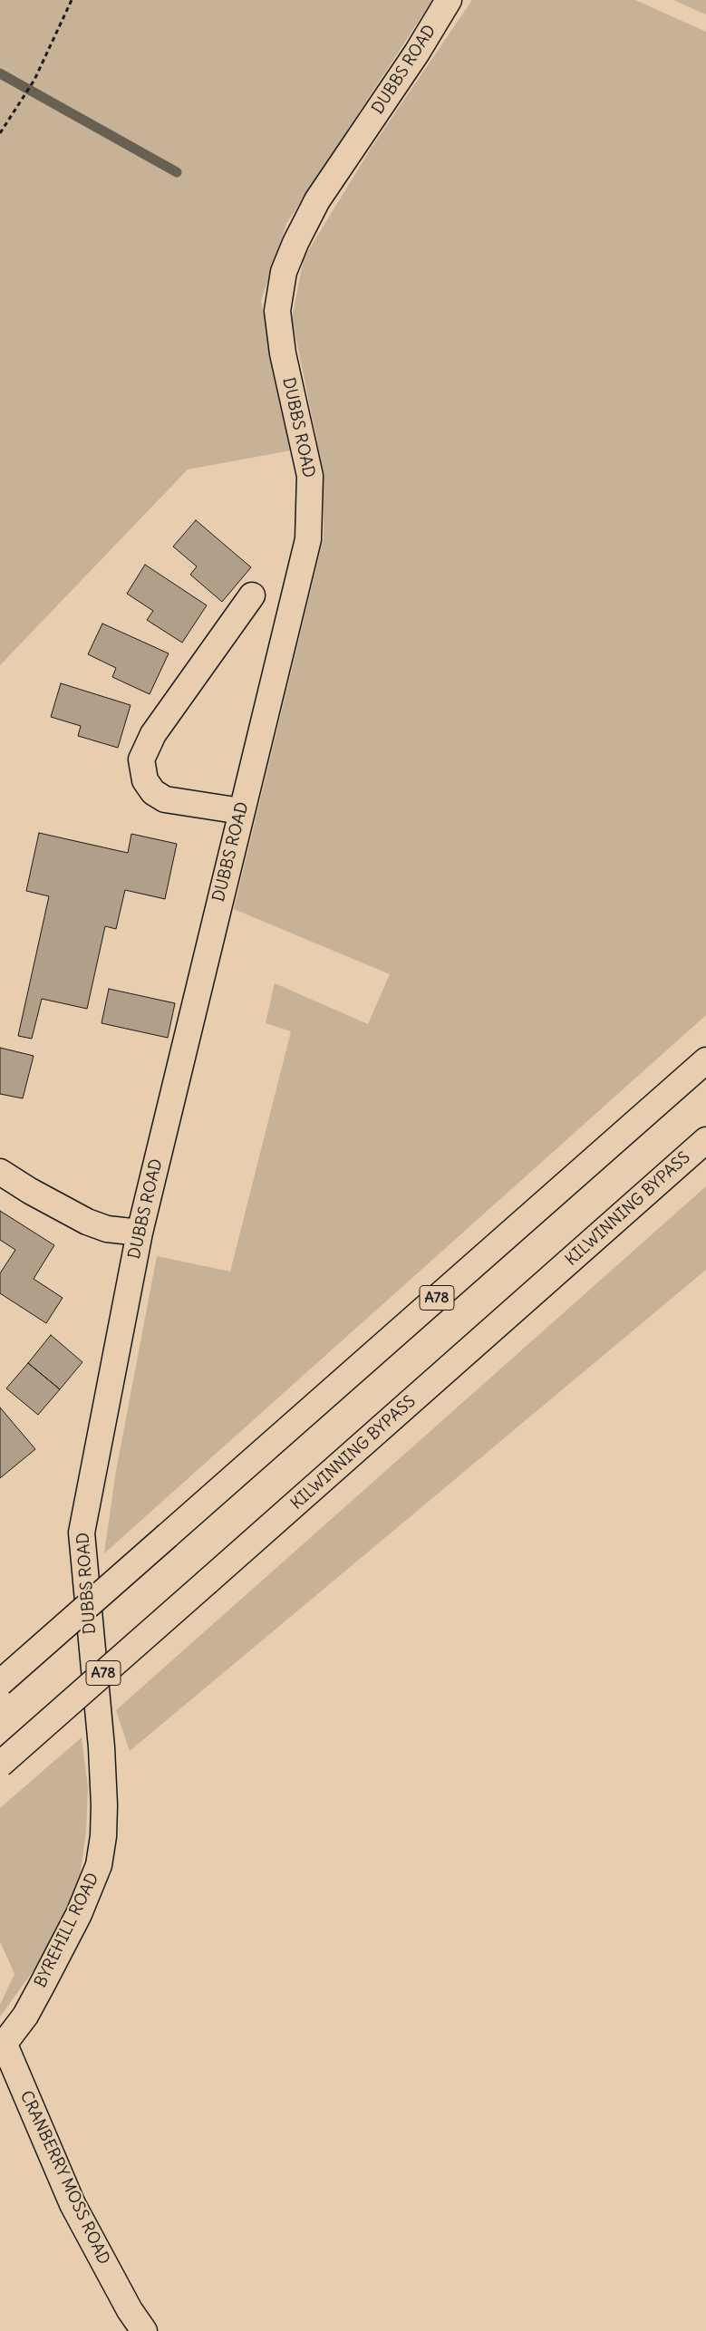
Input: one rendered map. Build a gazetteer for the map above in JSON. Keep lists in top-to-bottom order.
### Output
{
  "streets": {
    "main road": [
      "DUBBS ROAD",
      "KILWINNING BYPASS",
      "A78",
      "BYREHILL ROAD",
      "CRANBERRY MOSS ROAD"
    ]
  },
  "crossings": [
    ["DUBBS ROAD", "BYREHILL ROAD"],
    ["BYREHILL ROAD", "CRANBERRY MOSS ROAD"]
  ]
}
